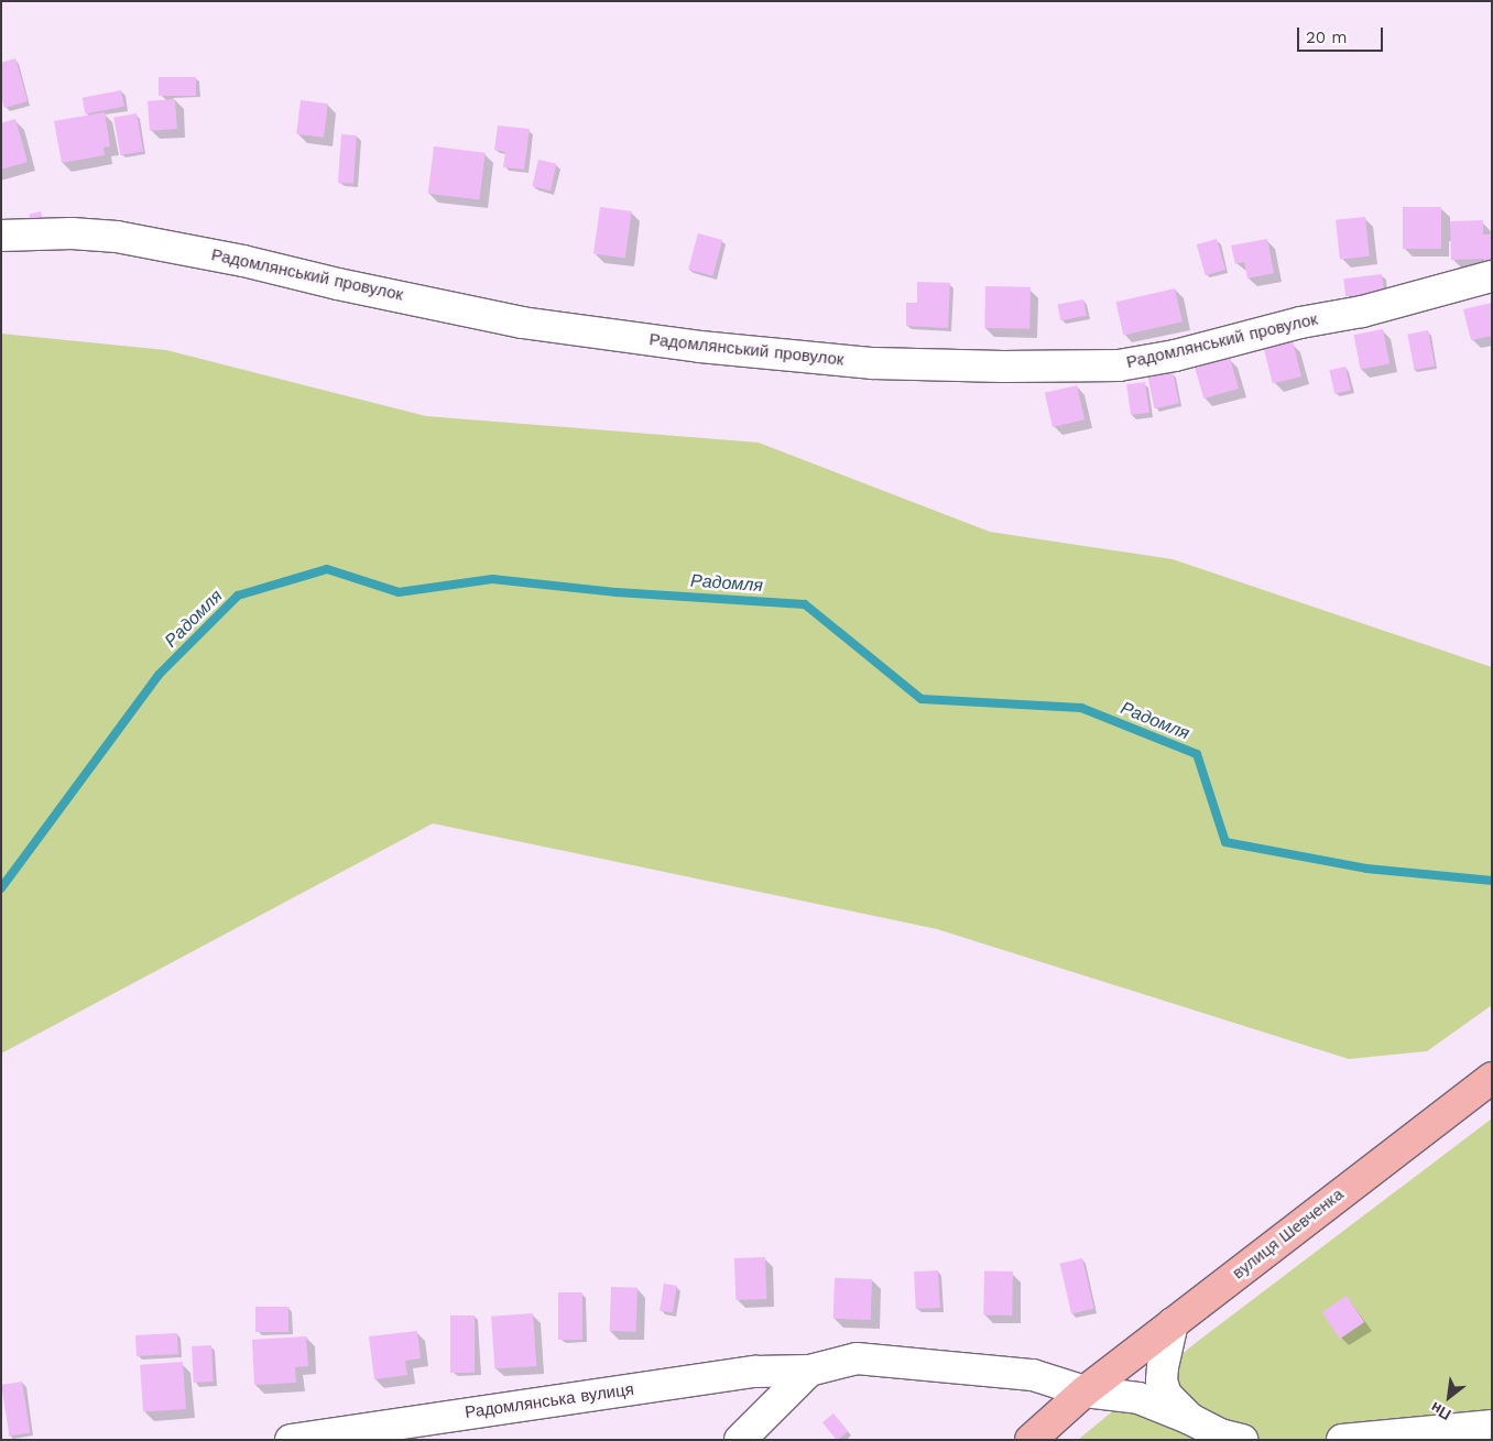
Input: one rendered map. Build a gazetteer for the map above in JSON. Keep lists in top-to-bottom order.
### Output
{
  "streets": {
    "main road": ["вулиця Шевченка"],
    "street": ["Радомлянський провулок", "Радомлянська вулиця"]
  },
  "water": ["Радомля"],
  "scale_bar": "20 m",
  "north": "bottom left"
}
